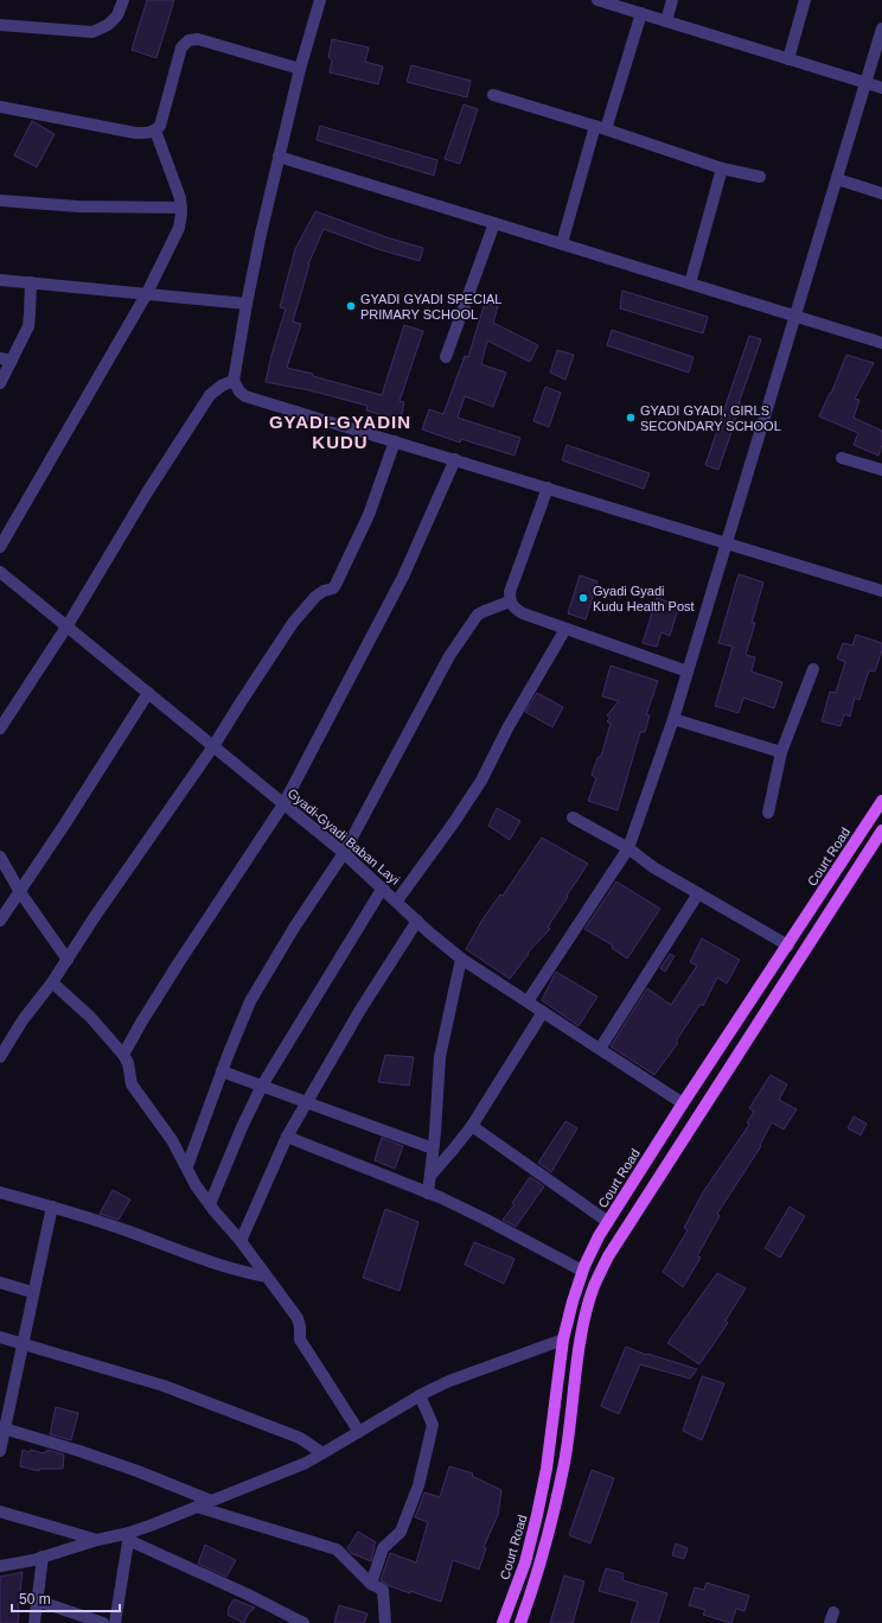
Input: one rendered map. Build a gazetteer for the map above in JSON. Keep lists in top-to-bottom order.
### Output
{
  "streets": {
    "main road": ["Court Road"],
    "street": ["Gyadi-Gyadi Baban Layi"]
  },
  "crossings": [
    ["Gyadi-Gyadi Baban Layi", "Court Road"]
  ],
  "districts": ["GYADI-GYADIN KUDU"],
  "places": ["GYADI GYADI SPECIAL PRIMARY SCHOOL", "GYADI GYADI, GIRLS SECONDARY SCHOOL", "Gyadi Gyadi Kudu Health Post"],
  "scale_bar": "50 m"
}
